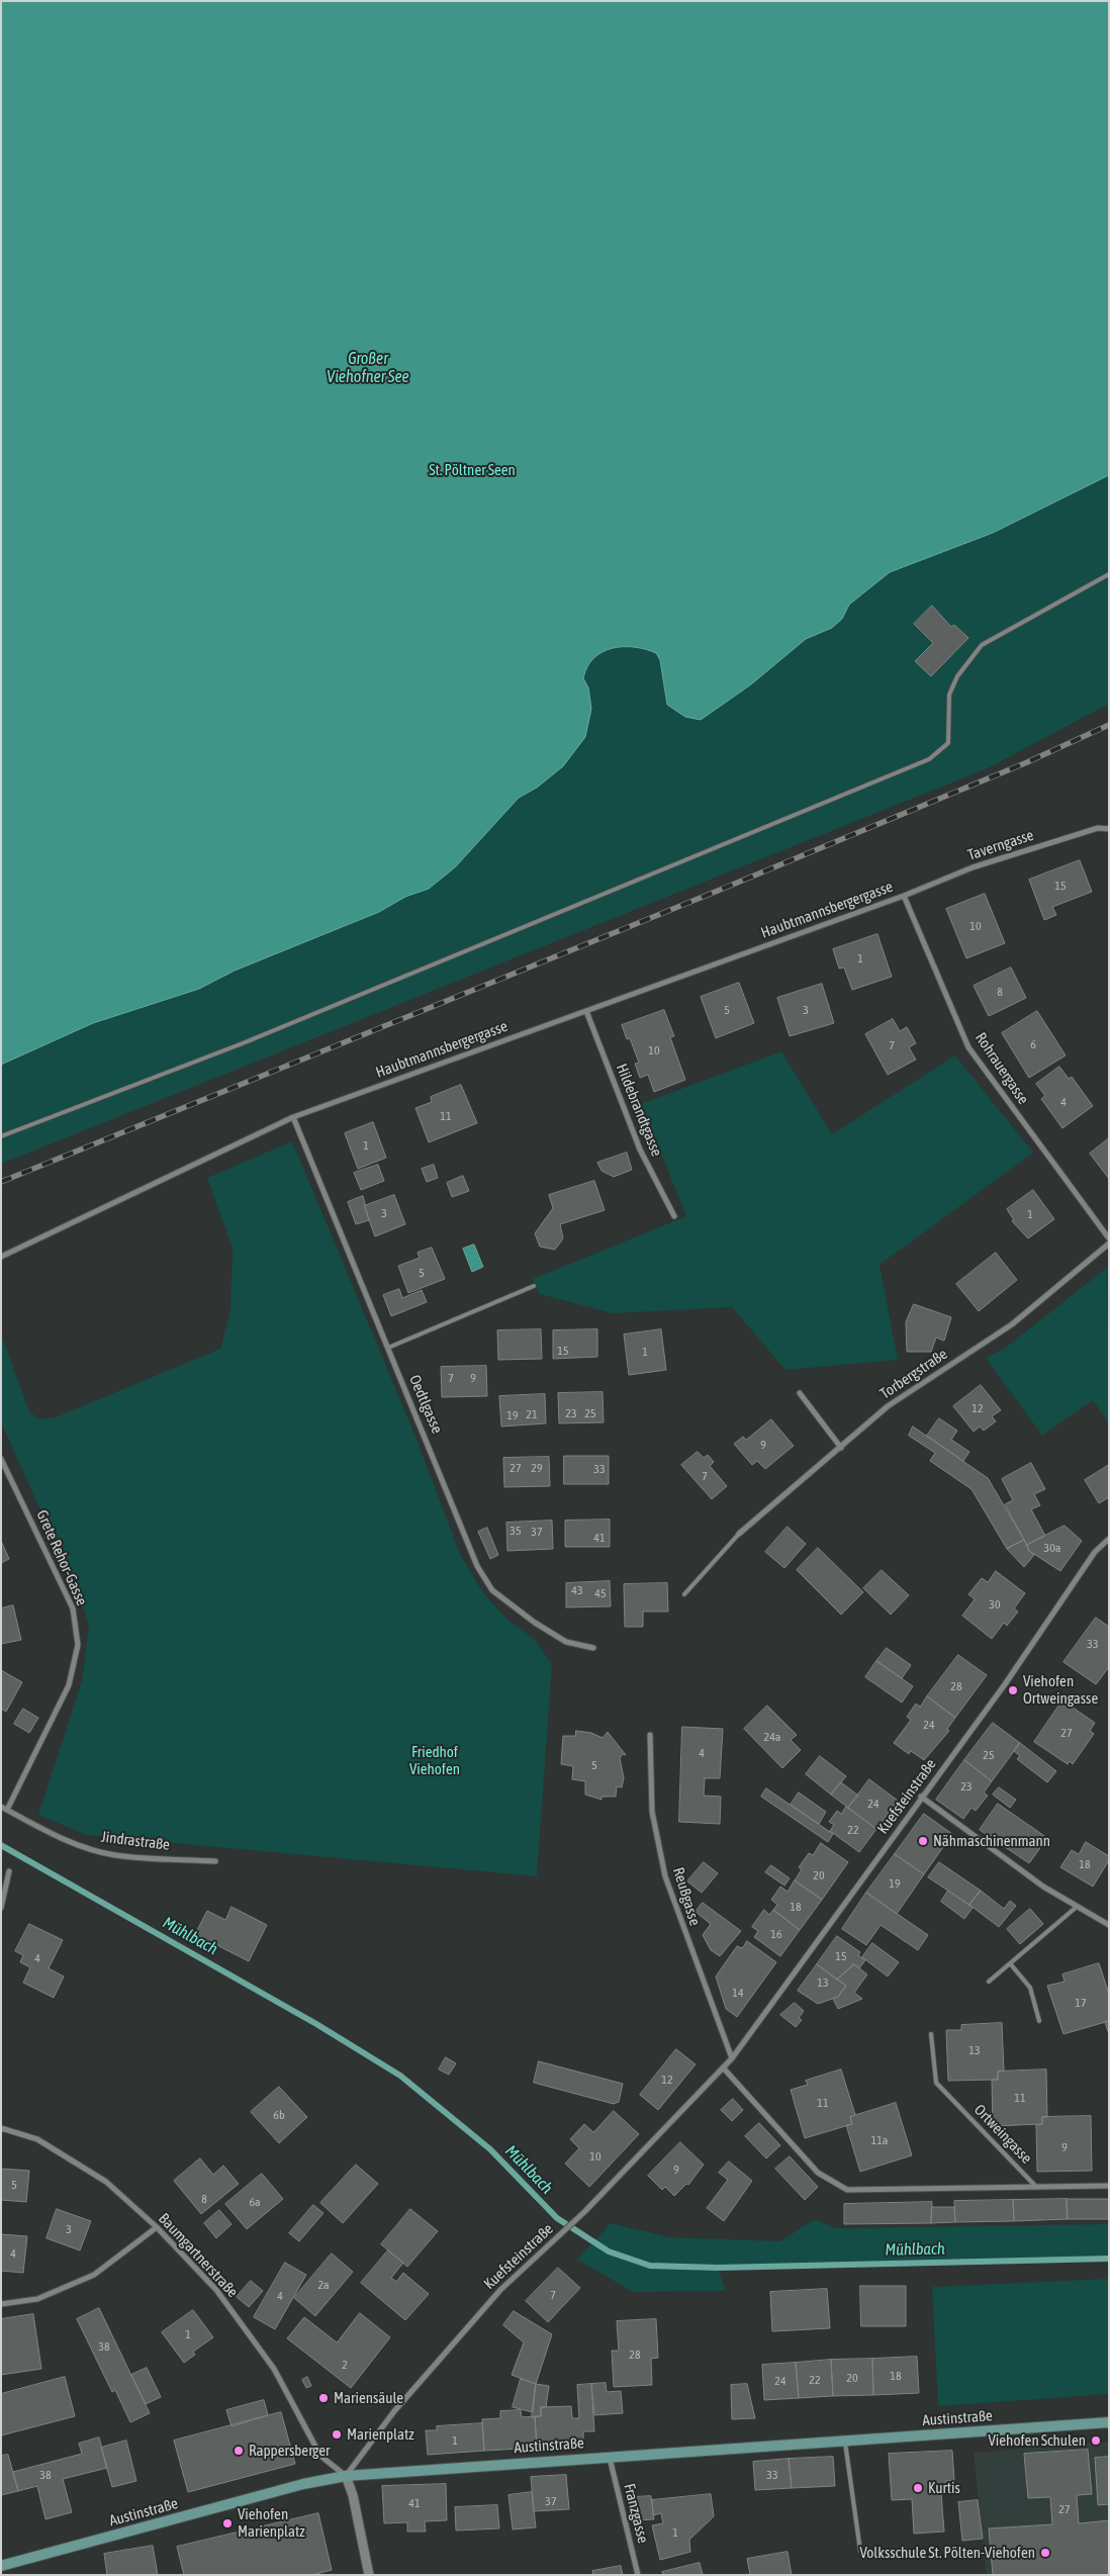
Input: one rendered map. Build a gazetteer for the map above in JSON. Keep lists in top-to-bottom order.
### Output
{
  "streets": {
    "main road": ["Austinstraße"],
    "street": [
      "Taverngasse",
      "Haubtmannsbergergasse",
      "Rohrauergasse",
      "Hildebrandtgasse",
      "Torbergstraße",
      "Oedtlgasse",
      "Grete Rehor-Gasse",
      "Kuefsteinstraße",
      "Jindrastraße",
      "Reußgasse",
      "Baumgartnerstraße",
      "Franzgasse"
    ],
    "lane": ["Ortweingasse"]
  },
  "crossings": [
    ["Taverngasse", "Haubtmannsbergergasse"],
    ["Taverngasse", "Rohrauergasse"],
    ["Haubtmannsbergergasse", "Rohrauergasse"],
    ["Haubtmannsbergergasse", "Hildebrandtgasse"],
    ["Haubtmannsbergergasse", "Oedtlgasse"],
    ["Grete Rehor-Gasse", "Jindrastraße"],
    ["Kuefsteinstraße", "Reußgasse"],
    ["Kuefsteinstraße", "Baumgartnerstraße"],
    ["Kuefsteinstraße", "Austinstraße"],
    ["Baumgartnerstraße", "Austinstraße"],
    ["Austinstraße", "Franzgasse"]
  ],
  "water": ["Großer Viehofner See", "Mühlbach"],
  "parks": ["St. Pöltner Seen", "Friedhof Viehofen"],
  "places": [
    "Viehofen Ortweingasse",
    "Nähmaschinenmann",
    "Mariensäule",
    "Marienplatz",
    "Viehofen Schulen",
    "Rappersberger",
    "Kurtis",
    "Viehofen Marienplatz",
    "Volksschule St. Pölten-Viehofen"
  ],
  "house_numbers": [
    "15",
    "10",
    "1",
    "8",
    "5",
    "3",
    "6",
    "7",
    "10",
    "4",
    "11",
    "1",
    "3",
    "1",
    "5",
    "15",
    "1",
    "7",
    "9",
    "12",
    "23",
    "25",
    "21",
    "19",
    "9",
    "27",
    "29",
    "33",
    "7",
    "35",
    "37",
    "41",
    "30a",
    "43",
    "45",
    "30",
    "33",
    "28",
    "24",
    "27",
    "24a",
    "4",
    "25",
    "5",
    "23",
    "24",
    "22",
    "18",
    "20",
    "19",
    "18",
    "16",
    "15",
    "4",
    "13",
    "14",
    "17",
    "13",
    "12",
    "11",
    "11",
    "6b",
    "11a",
    "9",
    "10",
    "9",
    "5",
    "8",
    "6a",
    "3",
    "4",
    "2a",
    "7",
    "4",
    "1",
    "38",
    "28",
    "2",
    "18",
    "20",
    "22",
    "24",
    "1",
    "38",
    "33",
    "37",
    "41",
    "27",
    "1"
  ]
}
